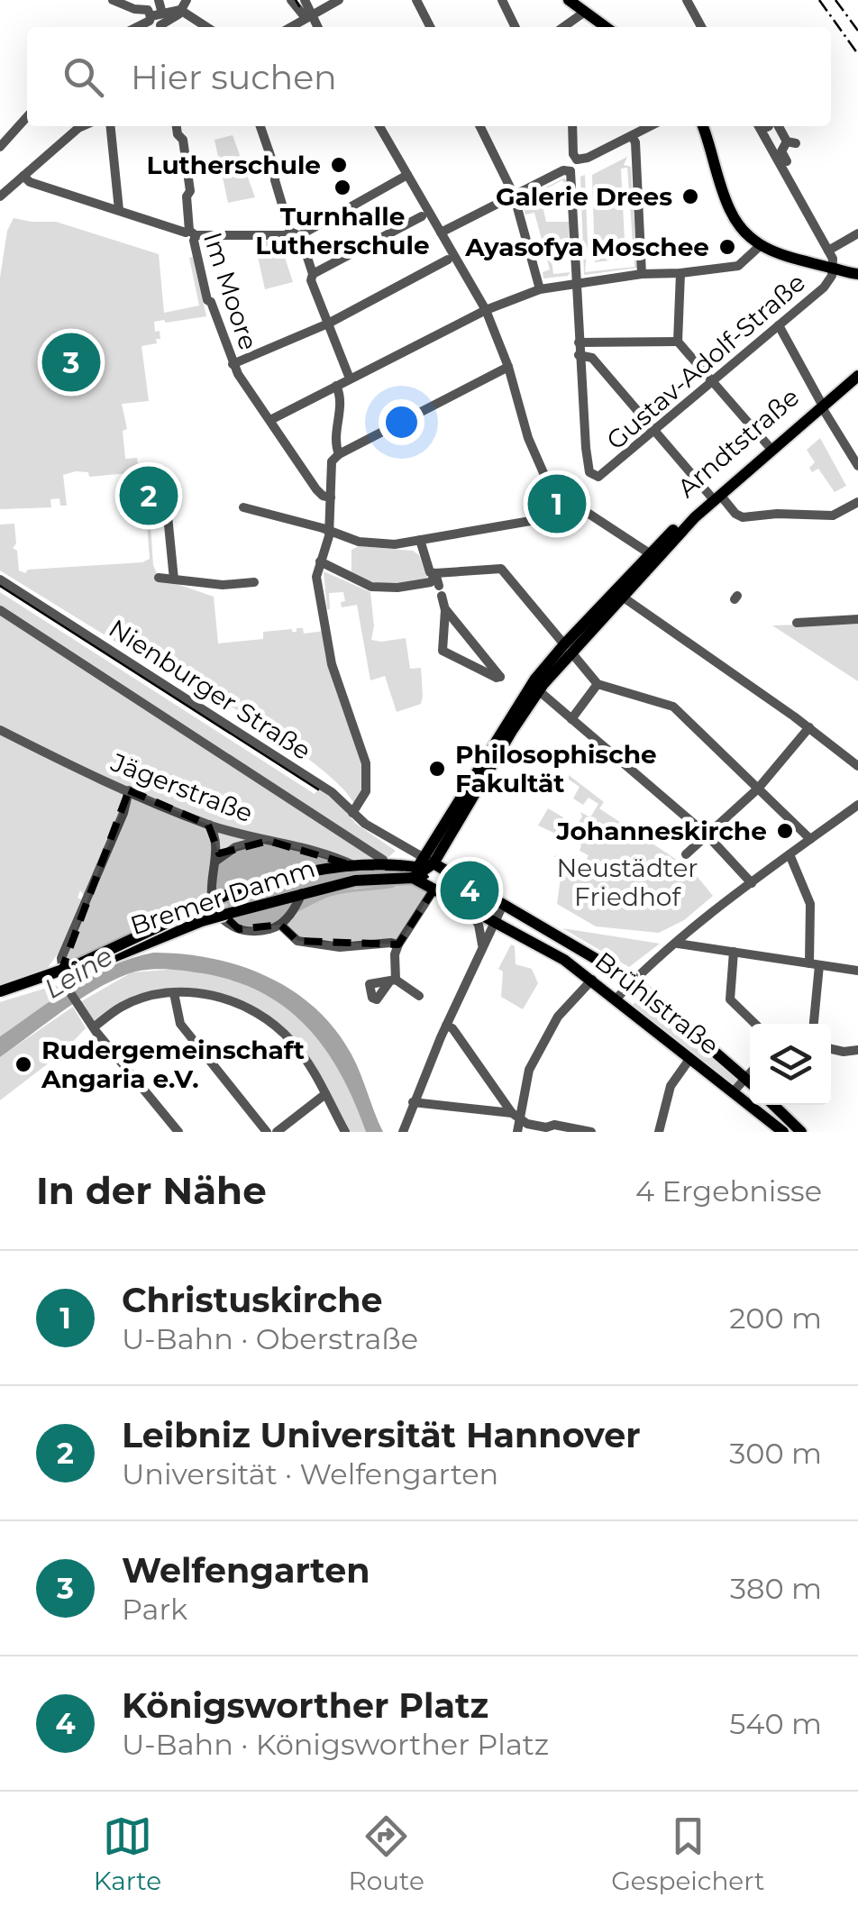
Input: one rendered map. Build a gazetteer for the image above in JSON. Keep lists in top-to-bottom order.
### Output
{
  "streets": {
    "main road": ["Arndtstraße", "Bremer Damm", "Brühlstraße"],
    "street": [
      "Im Moore",
      "Gustav-Adolf-Straße",
      "Nienburger Straße",
      "Jägerstraße"
    ]
  },
  "crossings": [
    ["Nienburger Straße", "Bremer Damm"],
    ["Nienburger Straße", "Brühlstraße"],
    ["Jägerstraße", "Bremer Damm"],
    ["Bremer Damm", "Brühlstraße"]
  ],
  "water": ["Leine"],
  "parks": ["Neustädter Friedhof"],
  "places": [
    "Lutherschule",
    "Turnhalle Lutherschule",
    "Galerie Drees",
    "Ayasofya Moschee",
    "Philosophische Fakultät",
    "Johanneskirche",
    "Rudergemeinschaft Angaria e.V."
  ],
  "page": {
    "search": "Hier suchen",
    "pins": [
      "3",
      "2",
      "1",
      "4"
    ],
    "heading": ["In der Nähe", "4 Ergebnisse"],
    "list": [
      {
        "mark": "1",
        "name": "Christuskirche",
        "note": "U-Bahn · Oberstraße",
        "value": "200 m"
      },
      {
        "mark": "2",
        "name": "Leibniz Universität Hannover",
        "note": "Universität · Welfengarten",
        "value": "300 m"
      },
      {
        "mark": "3",
        "name": "Welfengarten",
        "note": "Park",
        "value": "380 m"
      },
      {
        "mark": "4",
        "name": "Königsworther Platz",
        "note": "U-Bahn · Königsworther Platz",
        "value": "540 m"
      }
    ],
    "nav": ["Karte", "Route", "Gespeichert"]
  }
}
